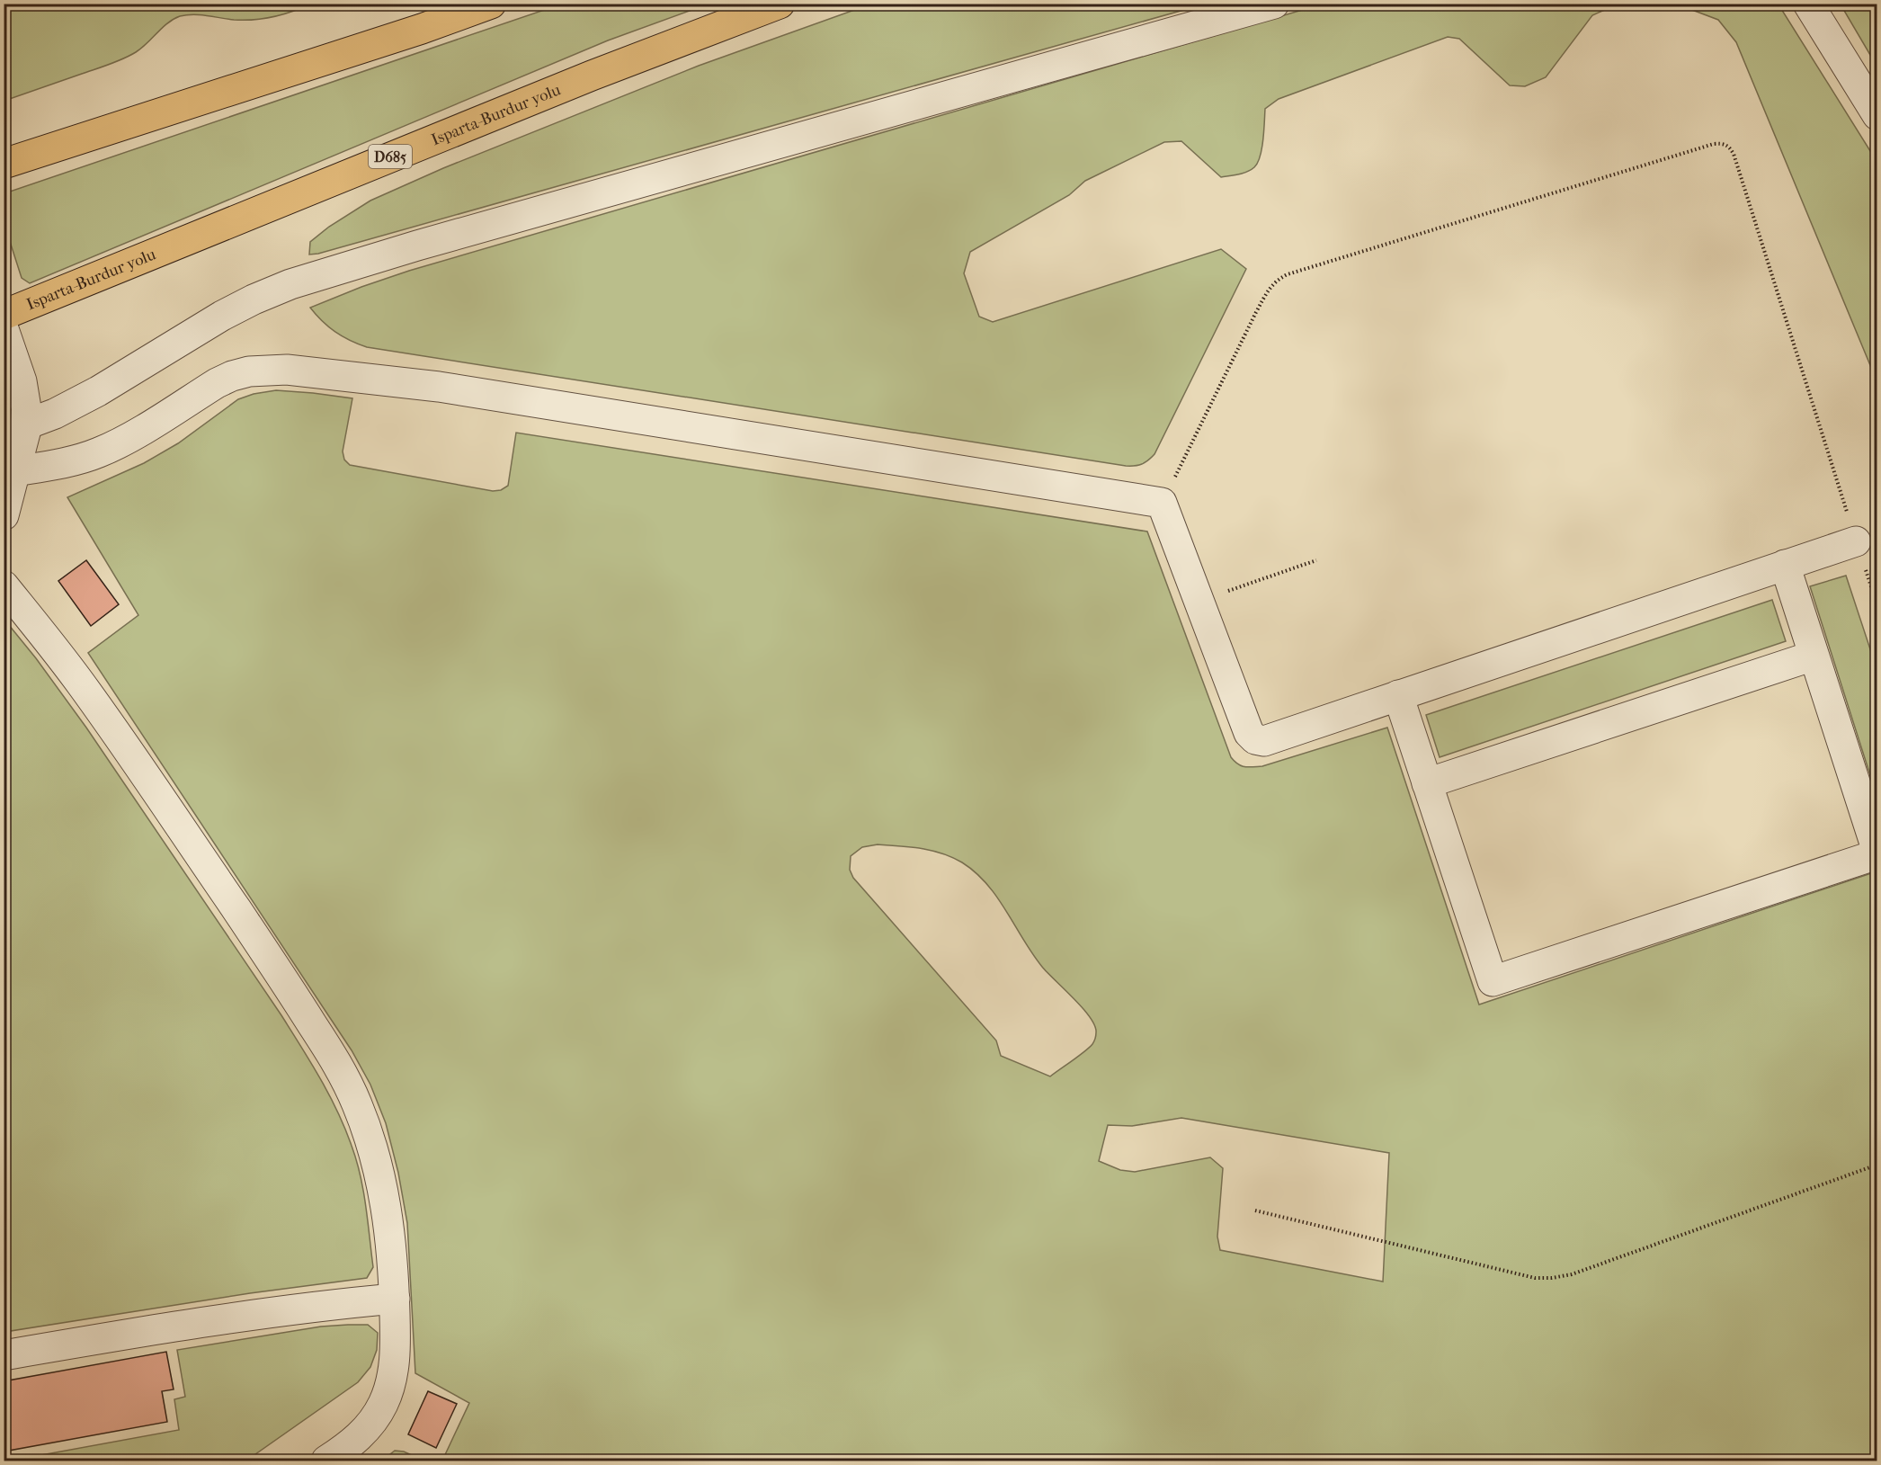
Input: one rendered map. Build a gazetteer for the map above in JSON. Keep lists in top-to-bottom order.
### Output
{
  "streets": {
    "highway": ["Isparta-Burdur yolu", "D685"]
  }
}
